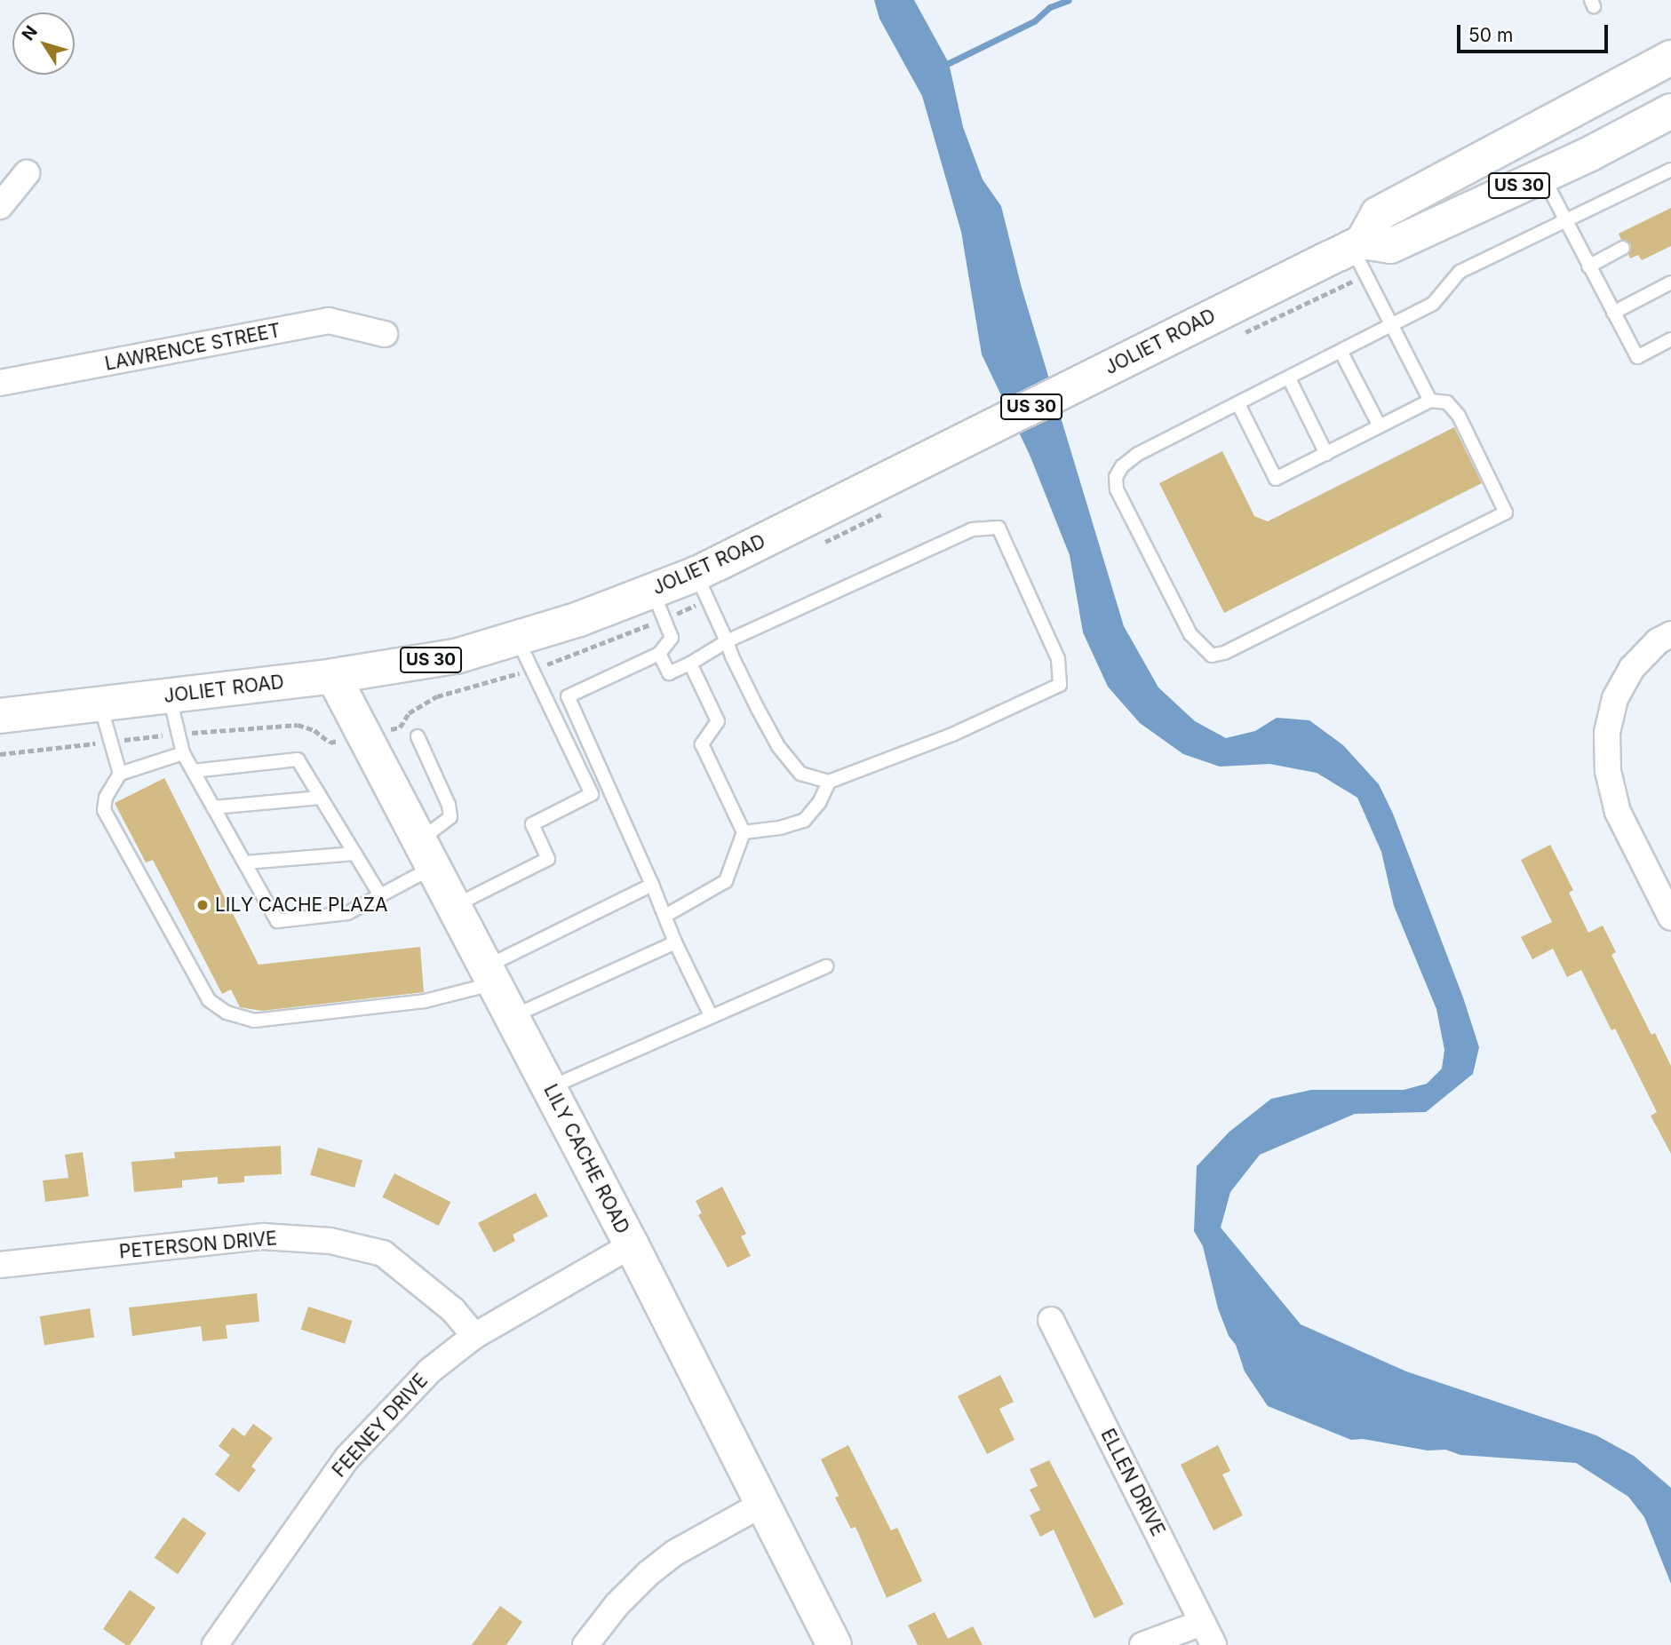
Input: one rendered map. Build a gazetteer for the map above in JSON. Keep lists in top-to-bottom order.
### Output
{
  "streets": {
    "main road": ["US 30", "JOLIET ROAD", "LILY CACHE ROAD"],
    "street": [
      "LAWRENCE STREET",
      "PETERSON DRIVE",
      "FEENEY DRIVE",
      "ELLEN DRIVE"
    ]
  },
  "crossings": [
    ["US 30", "JOLIET ROAD"],
    ["JOLIET ROAD", "LILY CACHE ROAD"],
    ["LILY CACHE ROAD", "FEENEY DRIVE"],
    ["PETERSON DRIVE", "FEENEY DRIVE"]
  ],
  "places": ["LILY CACHE PLAZA"],
  "scale_bar": "50 m",
  "north": "top left"
}
